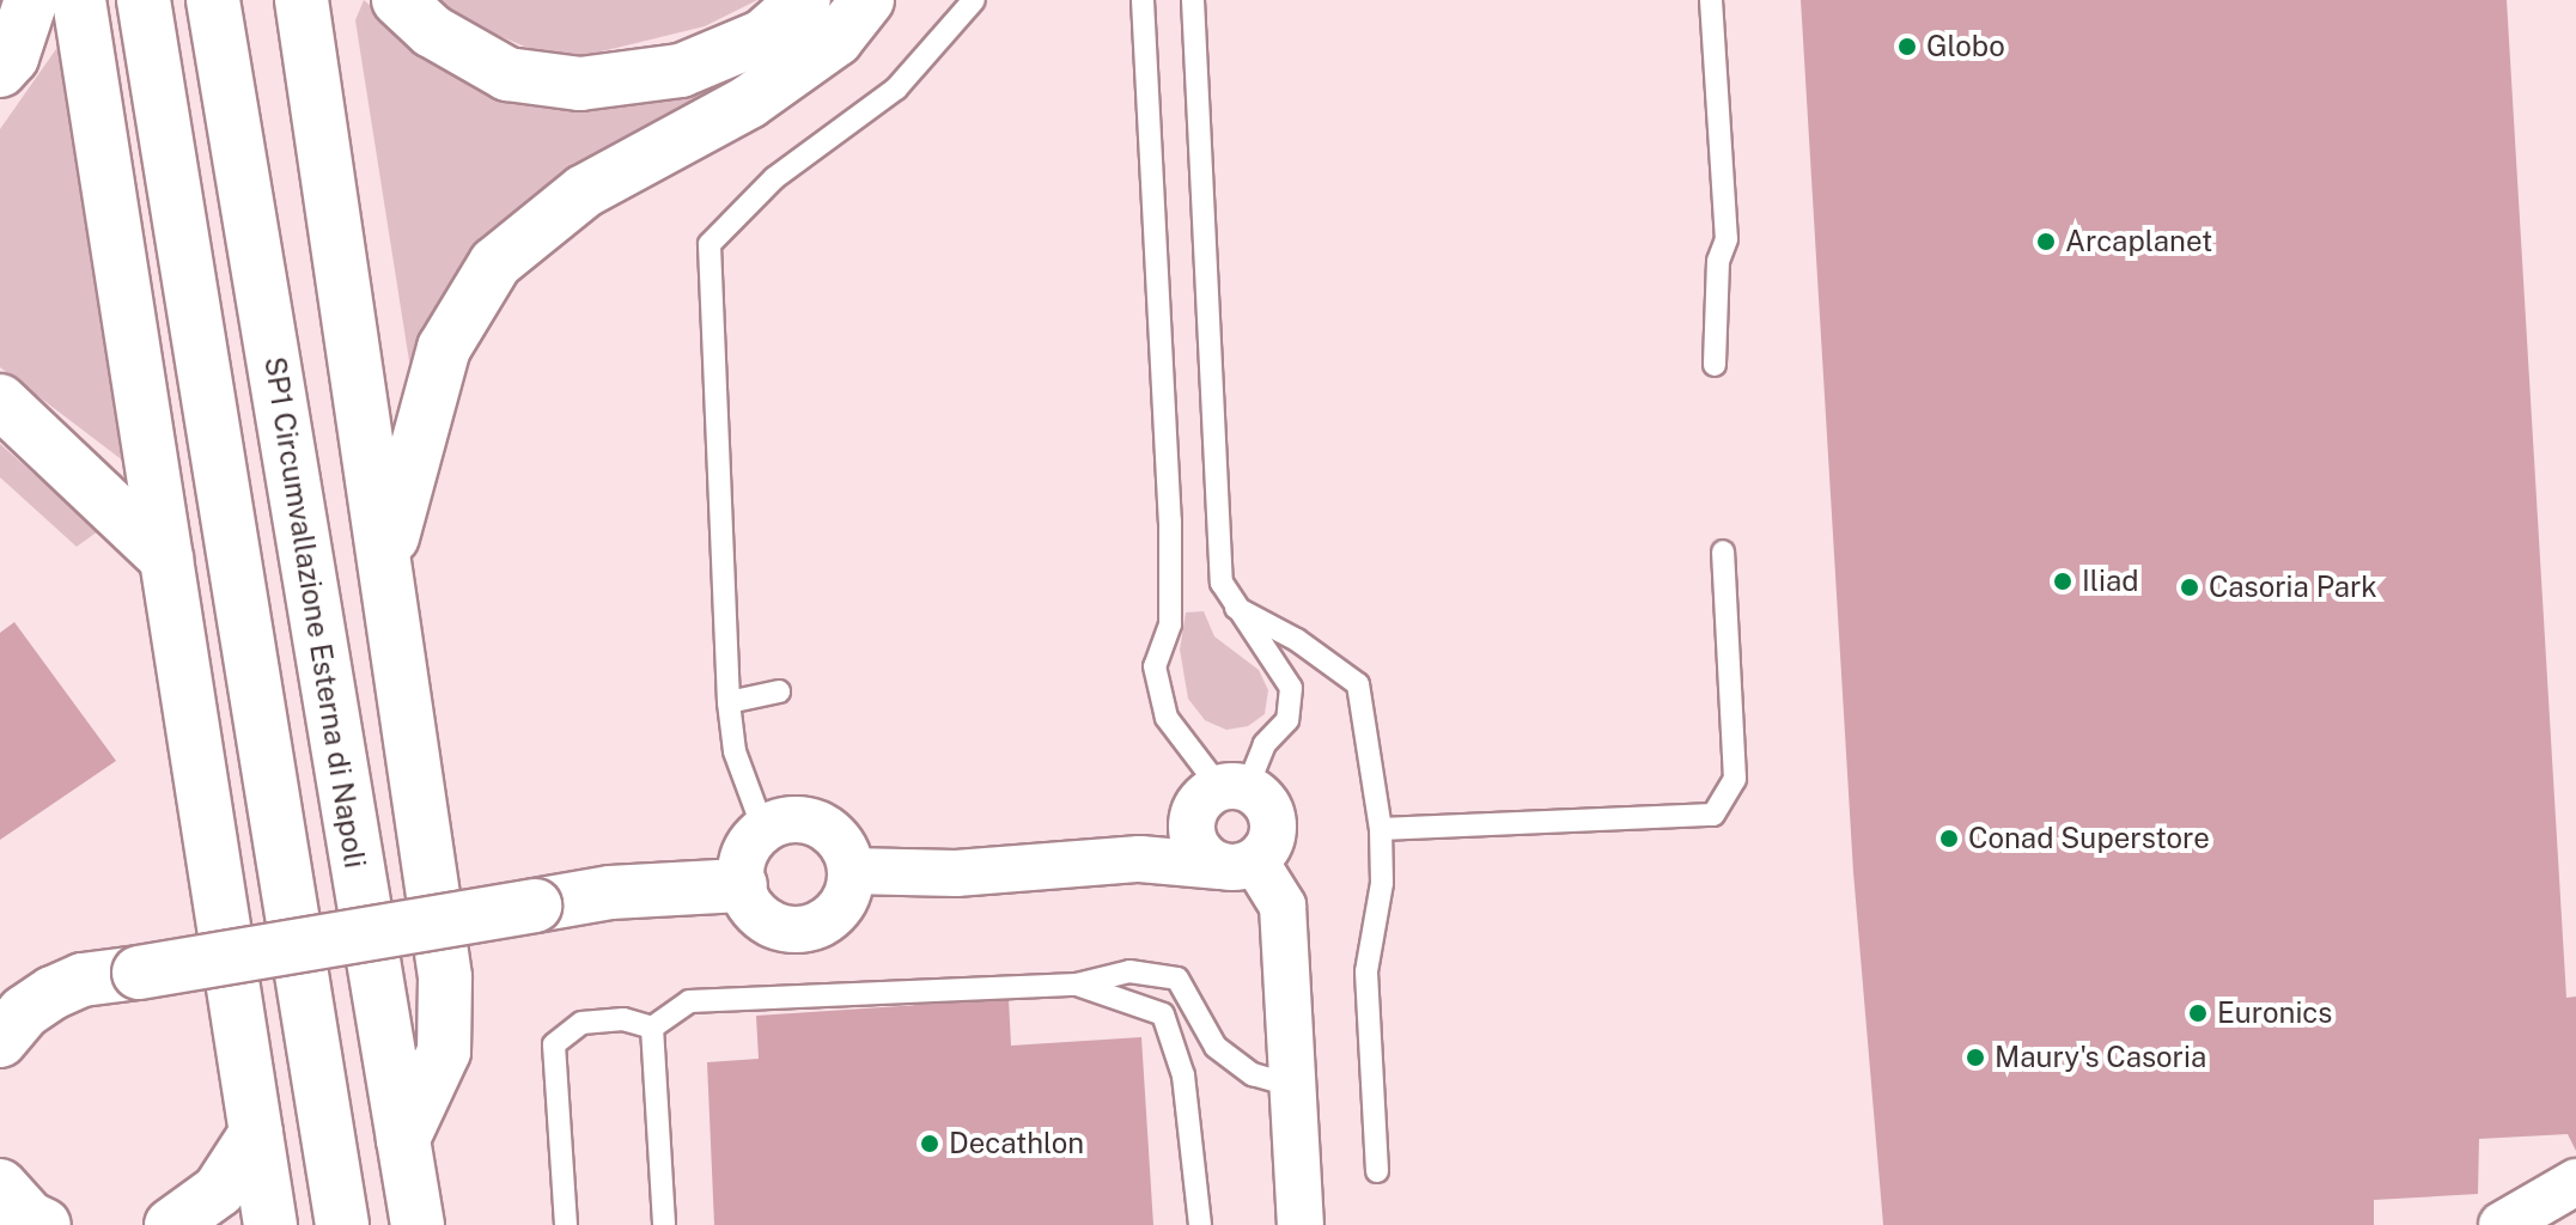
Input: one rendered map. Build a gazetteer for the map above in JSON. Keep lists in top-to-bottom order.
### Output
{
  "streets": {
    "highway": ["SP1 Circumvallazione Esterna di Napoli"]
  },
  "places": [
    "Globo",
    "Arcaplanet",
    "Iliad",
    "Casoria Park",
    "Conad Superstore",
    "Euronics",
    "Maury's Casoria",
    "Decathlon"
  ]
}
